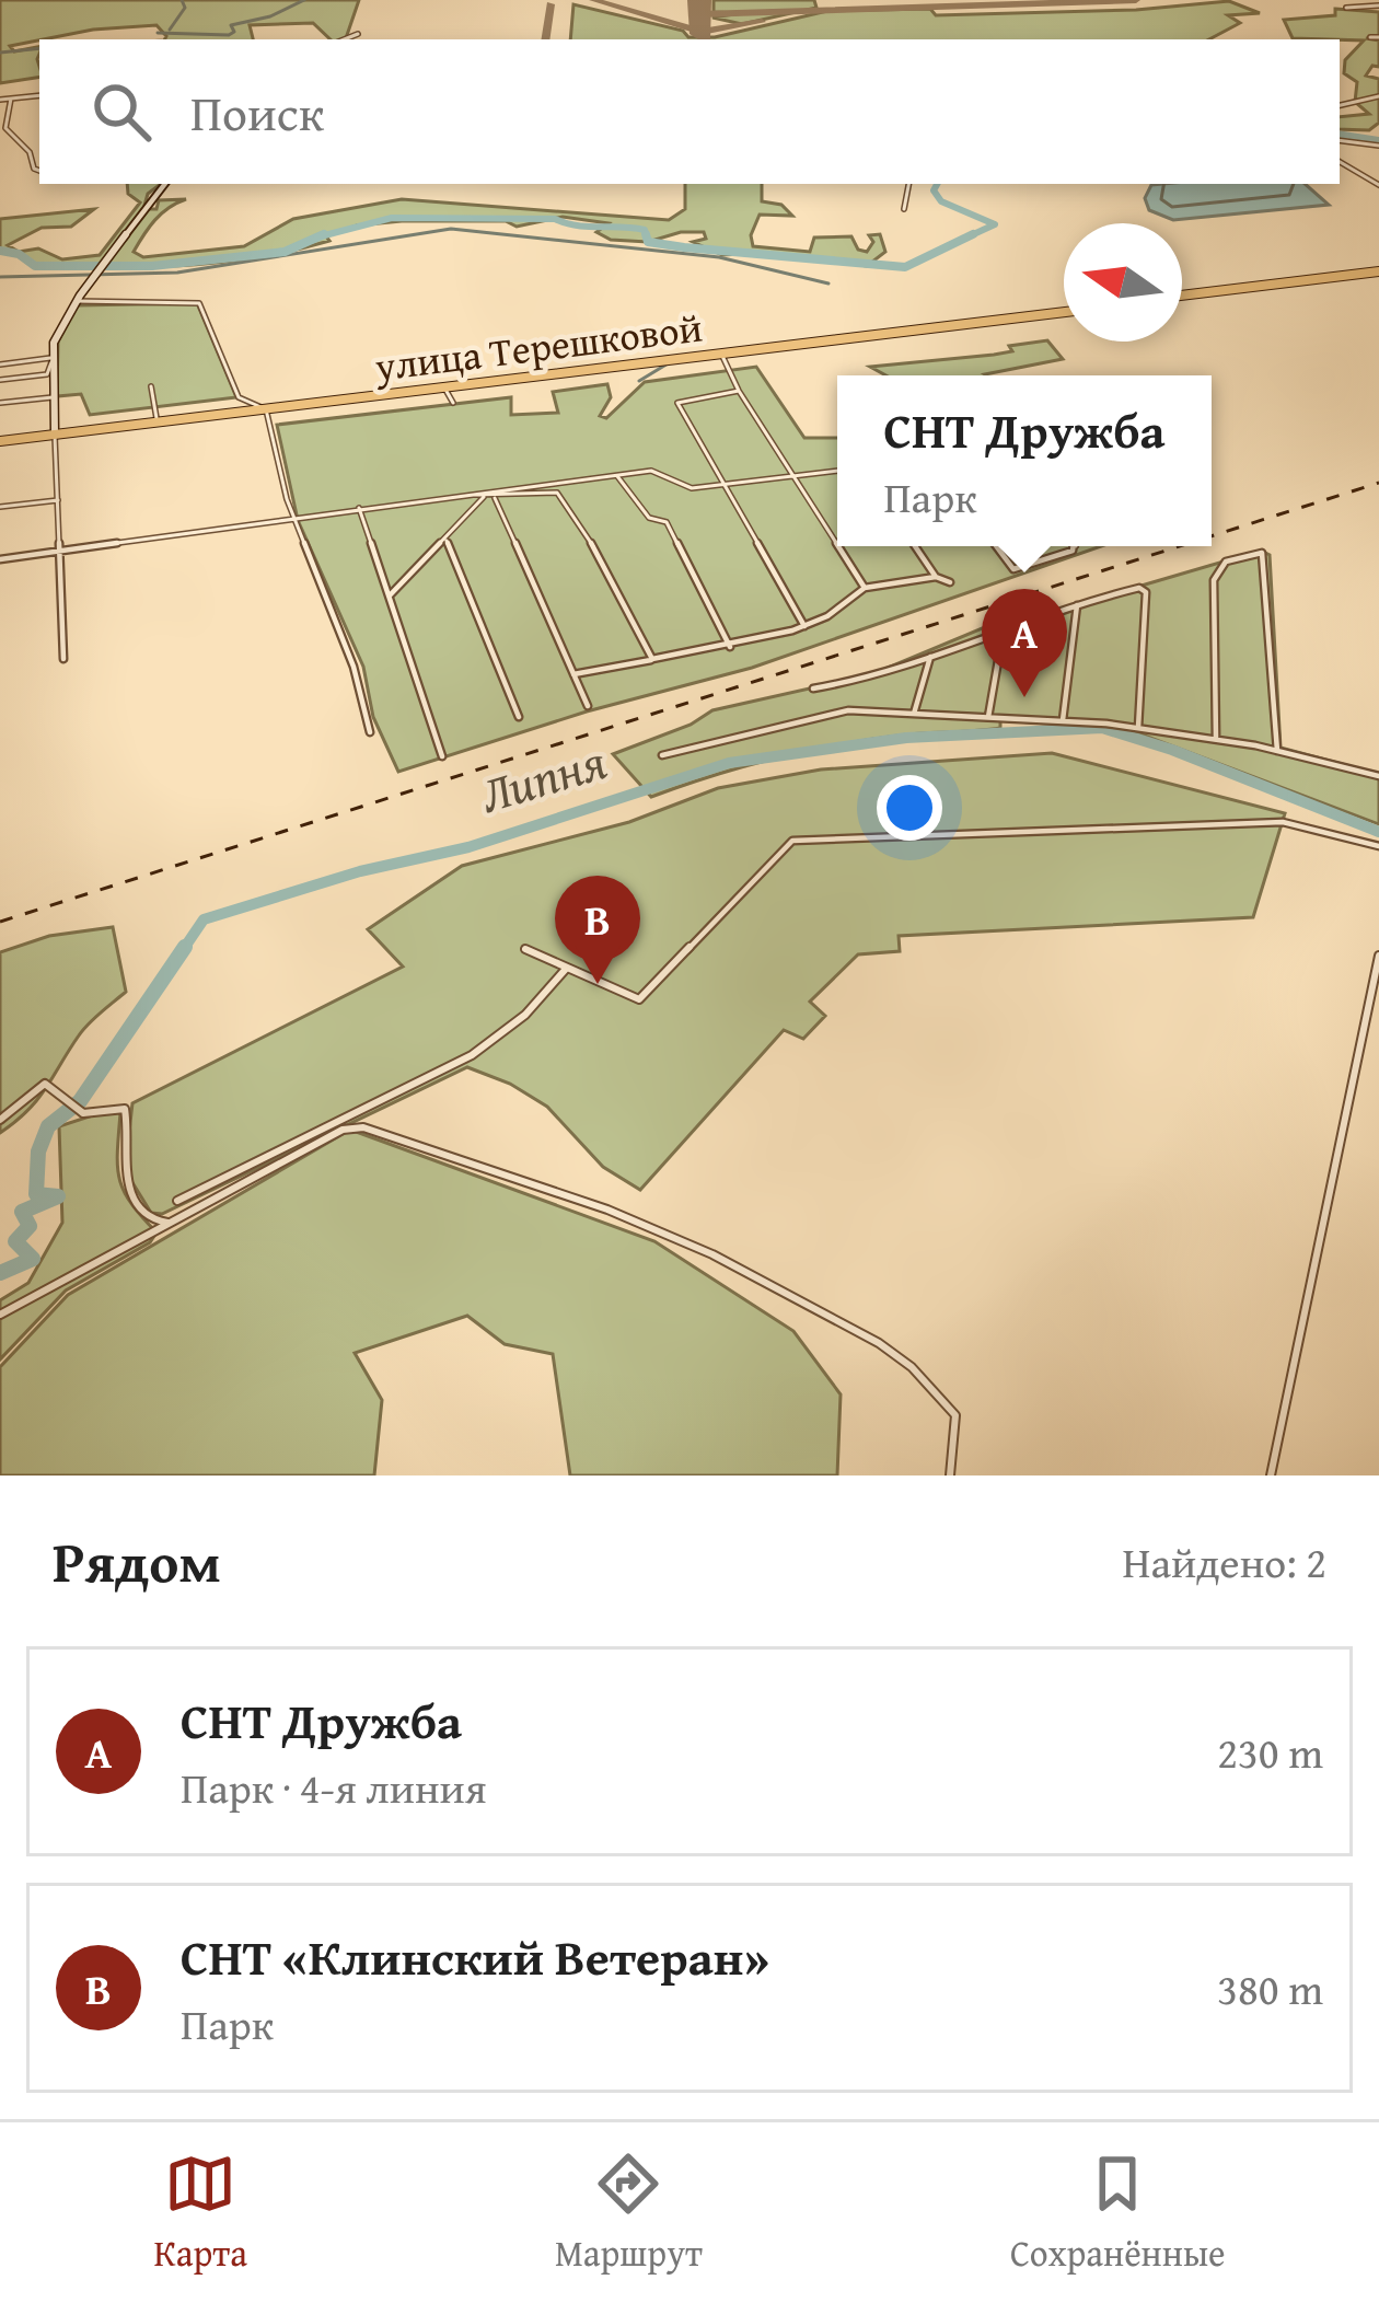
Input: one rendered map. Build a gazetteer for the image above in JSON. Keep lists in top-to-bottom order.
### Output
{
  "streets": {
    "highway": ["улица Терешковой"]
  },
  "water": ["Липня"],
  "north": "left",
  "page": {
    "search": "Поиск",
    "popup": ["СНТ Дружба", "Парк"],
    "pins": ["A", "B"],
    "heading": ["Рядом", "Найдено: 2"],
    "list": [
      {
        "mark": "A",
        "name": "СНТ Дружба",
        "note": "Парк · 4-я линия",
        "value": "230 m"
      },
      {
        "mark": "B",
        "name": "СНТ «Клинский Ветеран»",
        "note": "Парк",
        "value": "380 m"
      }
    ],
    "nav": ["Карта", "Маршрут", "Сохранённые"]
  }
}
